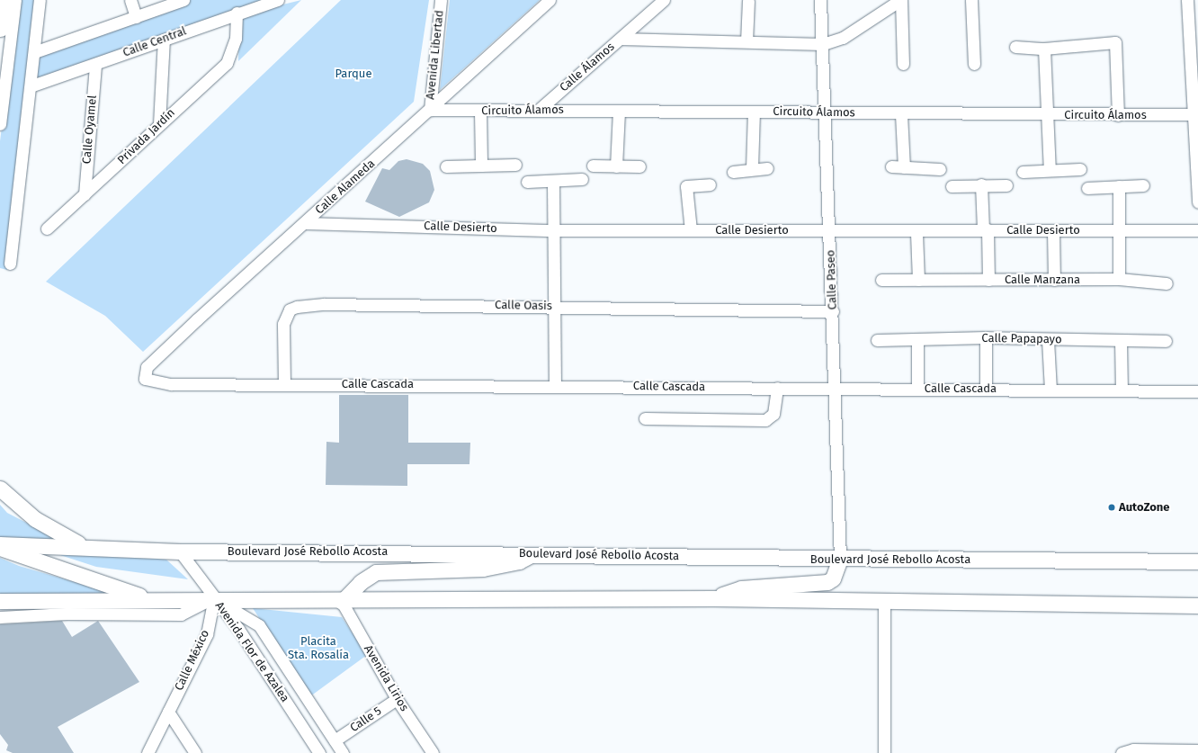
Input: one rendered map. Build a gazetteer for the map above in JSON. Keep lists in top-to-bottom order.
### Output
{
  "streets": {
    "main road": ["Boulevard José Rebollo Acosta"],
    "street": [
      "Calle Central",
      "Avenida Libertad",
      "Calle Álamos",
      "Circuito Álamos",
      "Calle Oyamel",
      "Privada Jardín",
      "Calle Alameda",
      "Calle Desierto",
      "Calle Paseo",
      "Calle Manzana",
      "Calle Oasis",
      "Calle Papapayo",
      "Calle Cascada",
      "Avenida Flor de Azalea",
      "Calle México",
      "Avenida Lirios",
      "Calle 5"
    ]
  },
  "crossings": [
    ["Calle Central", "Calle Oyamel"],
    ["Calle Central", "Privada Jardín"],
    ["Avenida Libertad", "Circuito Álamos"],
    ["Avenida Libertad", "Calle Alameda"],
    ["Calle Álamos", "Circuito Álamos"],
    ["Circuito Álamos", "Calle Alameda"],
    ["Circuito Álamos", "Calle Paseo"],
    ["Calle Oyamel", "Privada Jardín"],
    ["Calle Alameda", "Calle Desierto"],
    ["Calle Alameda", "Calle Cascada"],
    ["Calle Desierto", "Calle Paseo"],
    ["Calle Paseo", "Calle Oasis"],
    ["Calle Paseo", "Calle Cascada"],
    ["Calle Paseo", "Boulevard José Rebollo Acosta"],
    ["Calle Oasis", "Calle Cascada"],
    ["Avenida Flor de Azalea", "Calle México"],
    ["Avenida Flor de Azalea", "Calle 5"],
    ["Avenida Lirios", "Calle 5"]
  ],
  "parks": ["Parque", "Placita Sta. Rosalía"],
  "places": ["AutoZone"]
}
